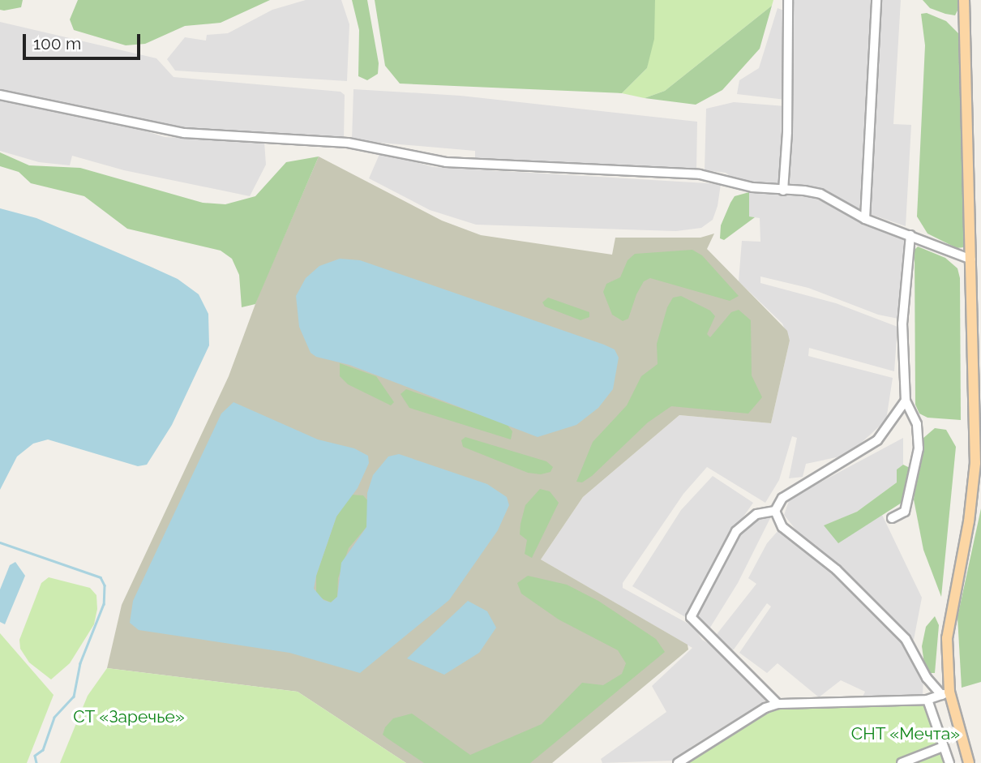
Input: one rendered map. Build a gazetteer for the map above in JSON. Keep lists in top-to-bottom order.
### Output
{
  "parks": ["СТ «Заречье»", "СНТ «Мечта»"],
  "scale_bar": "100 m"
}
